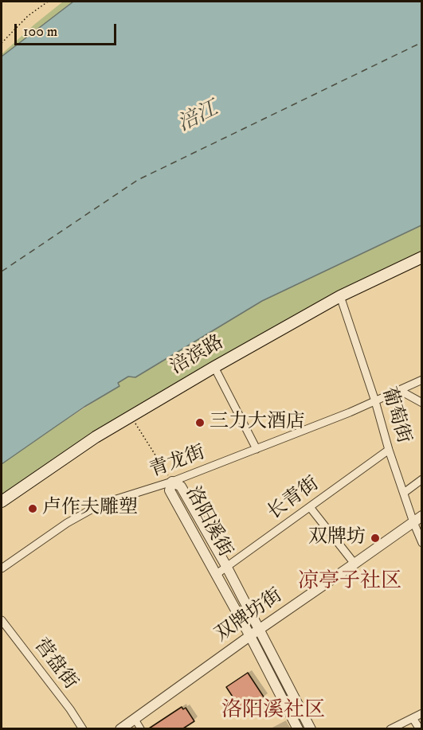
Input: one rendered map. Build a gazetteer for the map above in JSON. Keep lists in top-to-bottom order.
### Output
{
  "streets": {
    "main road": ["涪滨路"],
    "street": [
      "葡萄街",
      "青龙街",
      "长青街",
      "洛阳溪街",
      "双牌坊街",
      "营盘街"
    ]
  },
  "crossings": [
    ["涪滨路", "葡萄街"],
    ["葡萄街", "青龙街"],
    ["葡萄街", "长青街"],
    ["葡萄街", "双牌坊街"],
    ["青龙街", "洛阳溪街"],
    ["长青街", "洛阳溪街"],
    ["洛阳溪街", "双牌坊街"]
  ],
  "districts": ["凉亭子社区", "洛阳溪社区"],
  "water": ["涪江"],
  "places": ["三力大酒店", "卢作夫雕塑", "双牌坊"],
  "scale_bar": "100 m"
}
